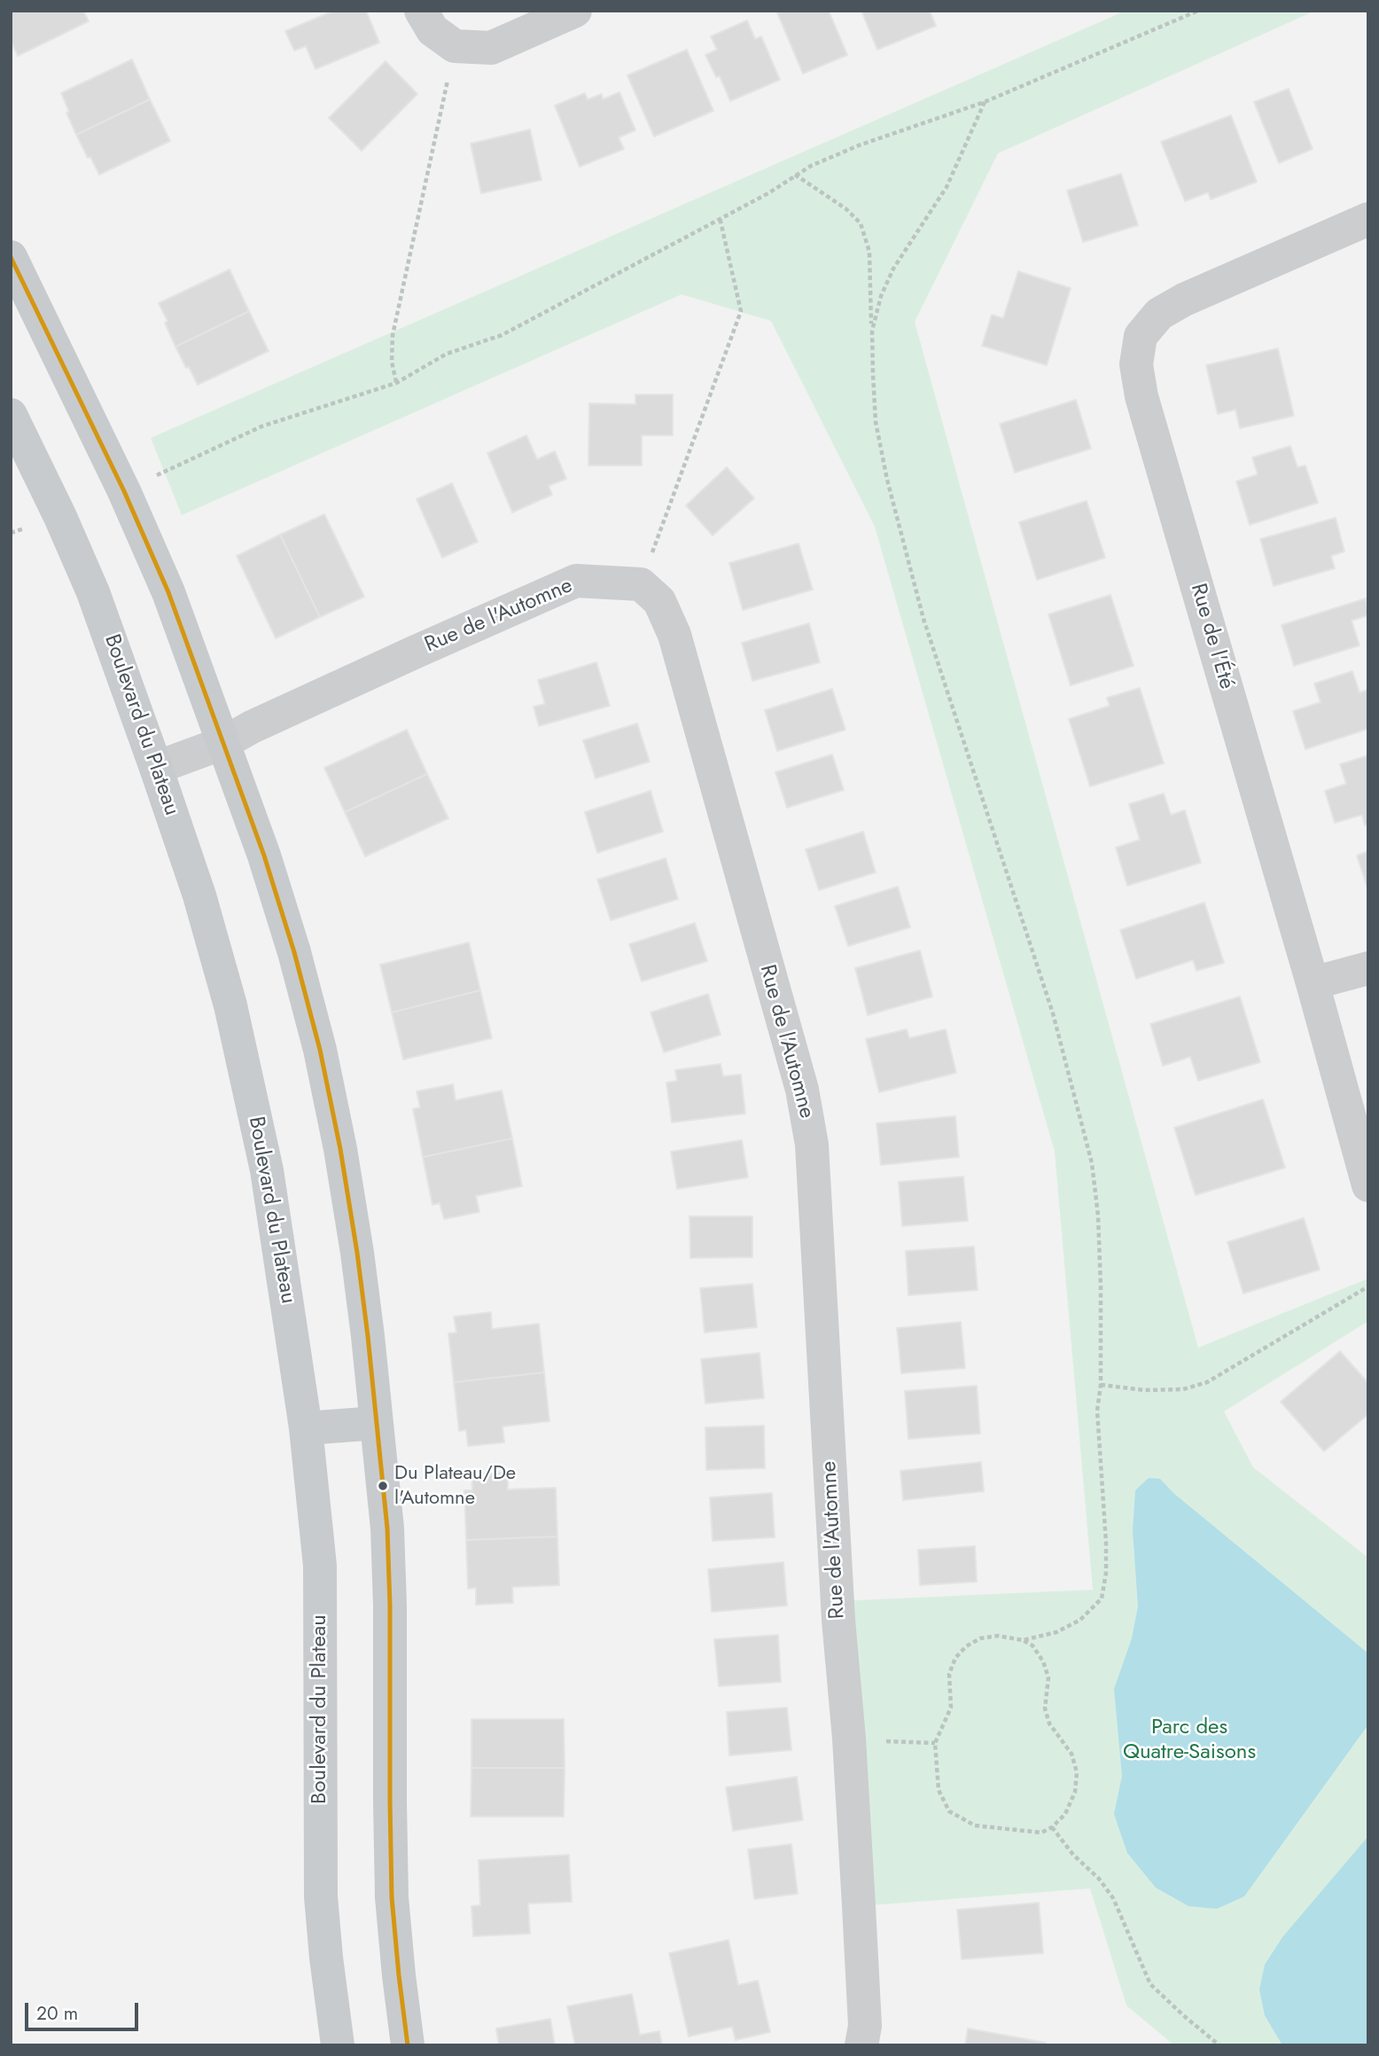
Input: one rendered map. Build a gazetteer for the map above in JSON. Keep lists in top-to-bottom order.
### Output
{
  "streets": {
    "main road": ["Boulevard du Plateau"],
    "street": ["Rue de l'Automne", "Rue de l'Été"]
  },
  "crossings": [
    ["Rue de l'Automne", "Boulevard du Plateau"]
  ],
  "parks": ["Parc des Quatre-Saisons"],
  "places": ["Du Plateau/De l'Automne"],
  "scale_bar": "20 m"
}
